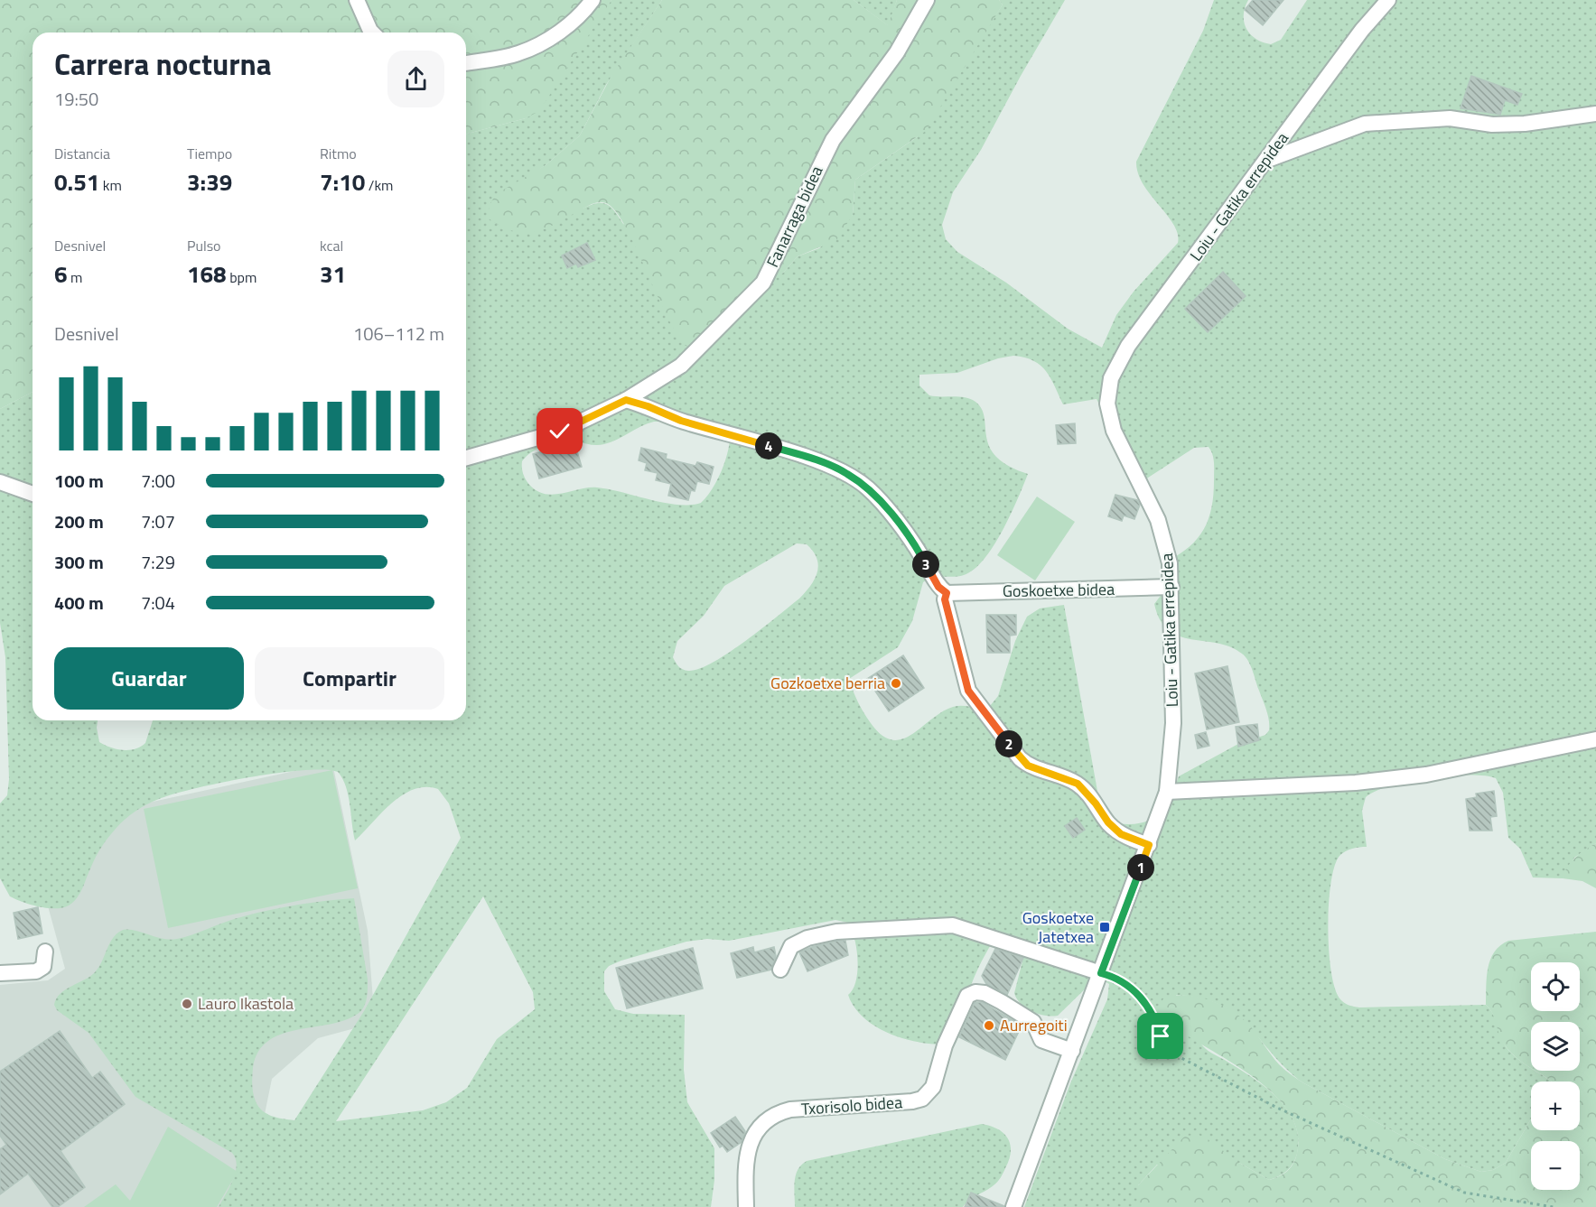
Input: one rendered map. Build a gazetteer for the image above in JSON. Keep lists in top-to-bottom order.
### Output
{
  "streets": {
    "street": [
      "Loiu - Gatika errepidea",
      "Fanarraga bidea",
      "Goskoetxe bidea",
      "Txorisolo bidea"
    ]
  },
  "crossings": [
    ["Loiu - Gatika errepidea", "Goskoetxe bidea"],
    ["Loiu - Gatika errepidea", "Txorisolo bidea"]
  ],
  "places": {
    "other": ["Gozkoetxe berria", "Lauro Ikastola", "Aurregoiti"],
    "transit": ["Goskoetxe Jatetxea"]
  },
  "page": {
    "heading": ["Carrera nocturna", "19:50"],
    "stats": [
      ["Distancia", "0.51 km"],
      ["Tiempo", "3:39"],
      ["Ritmo", "7:10 /km"],
      ["Desnivel", "6 m"],
      ["Pulso", "168 bpm"],
      ["kcal", "31"]
    ],
    "chart": ["Desnivel", "106–112 m"],
    "pins": [
      "4",
      "3",
      "2",
      "1"
    ],
    "list": [
      {
        "name": "100 m",
        "note": "7:00"
      },
      {
        "name": "200 m",
        "note": "7:07"
      },
      {
        "name": "300 m",
        "note": "7:29"
      },
      {
        "name": "400 m",
        "note": "7:04"
      }
    ],
    "buttons": ["Guardar", "Compartir"],
    "map_buttons": ["+", "−"]
  }
}
